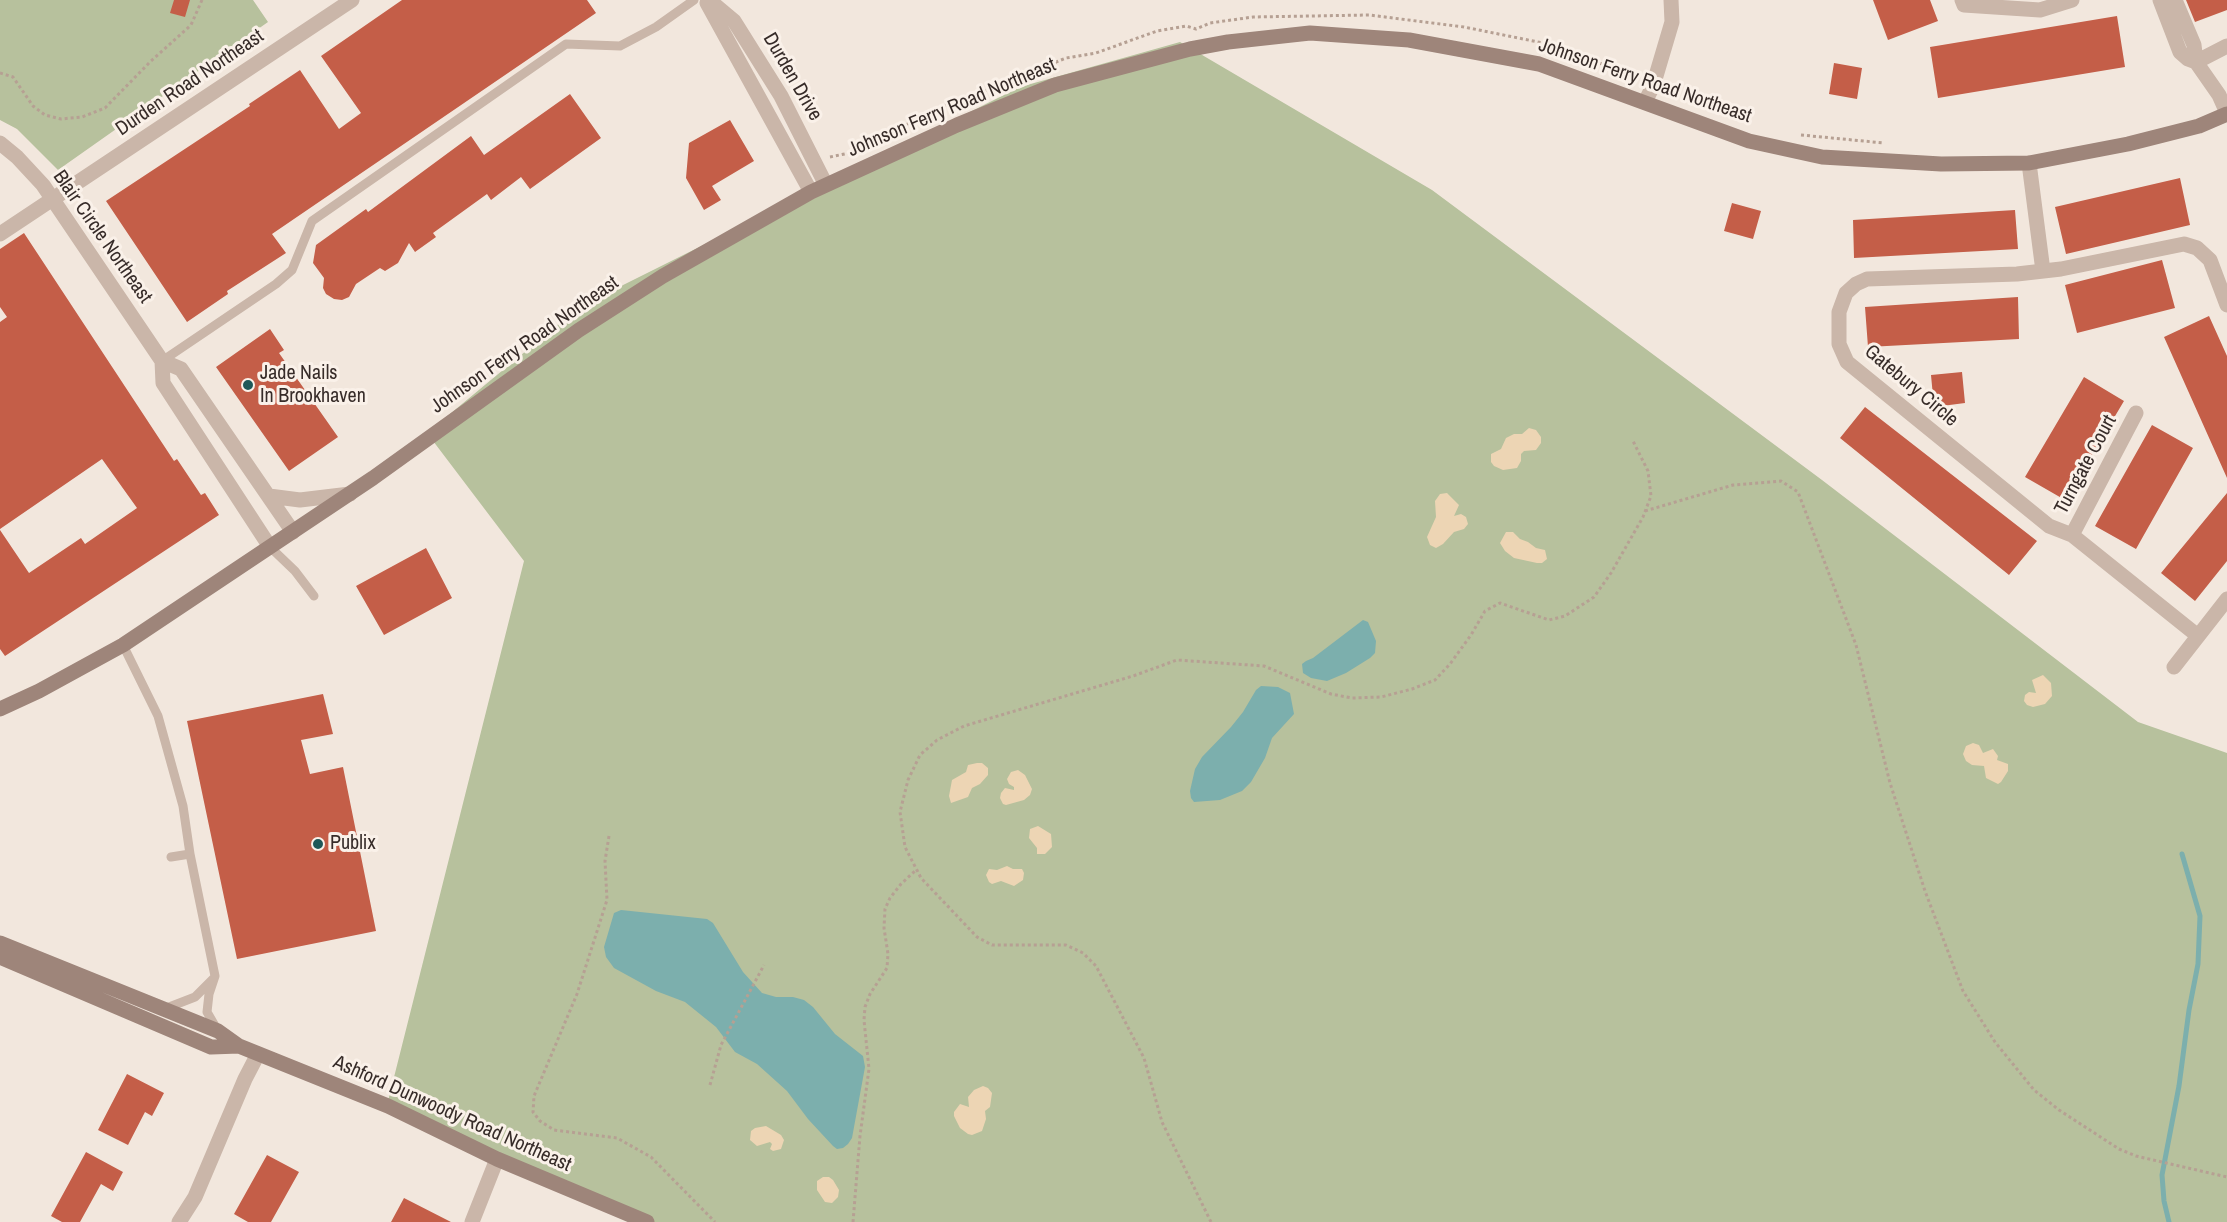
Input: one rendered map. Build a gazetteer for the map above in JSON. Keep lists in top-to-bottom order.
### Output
{
  "streets": {
    "main road": ["Johnson Ferry Road Northeast", "Ashford Dunwoody Road Northeast"],
    "street": [
      "Durden Drive",
      "Durden Road Northeast",
      "Blair Circle Northeast",
      "Gatebury Circle",
      "Turngate Court"
    ]
  },
  "crossings": [
    ["Durden Drive", "Johnson Ferry Road Northeast"],
    ["Johnson Ferry Road Northeast", "Blair Circle Northeast"],
    ["Durden Road Northeast", "Blair Circle Northeast"],
    ["Gatebury Circle", "Turngate Court"]
  ],
  "places": ["Jade Nails In Brookhaven", "Publix"]
}
